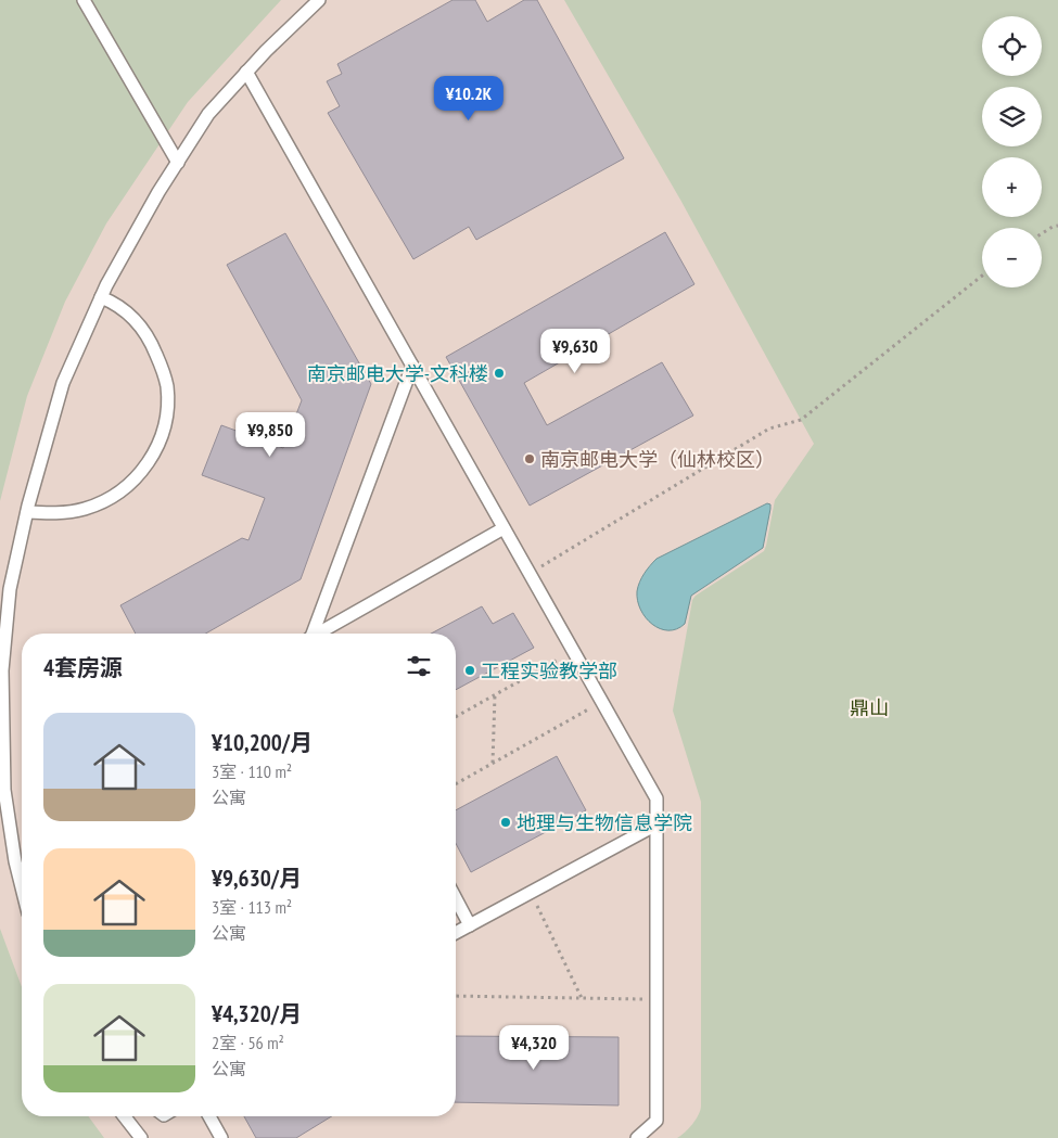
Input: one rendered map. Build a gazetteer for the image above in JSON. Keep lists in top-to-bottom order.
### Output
{
  "parks": ["鼎山"],
  "places": [
    "南京邮电大学-文科楼",
    "南京邮电大学（仙林校区）",
    "工程实验教学部",
    "地理与生物信息学院"
  ],
  "page": {
    "map_buttons": ["+", "−"],
    "price": [
      "¥10.2K",
      "¥9,630",
      "¥9,850",
      "¥4,320"
    ],
    "heading": "4套房源",
    "list": [
      {
        "name": "¥10,200/月",
        "note": "3室 · 110 m² · 公寓"
      },
      {
        "name": "¥9,630/月",
        "note": "3室 · 113 m² · 公寓"
      },
      {
        "name": "¥4,320/月",
        "note": "2室 · 56 m² · 公寓"
      }
    ]
  }
}
